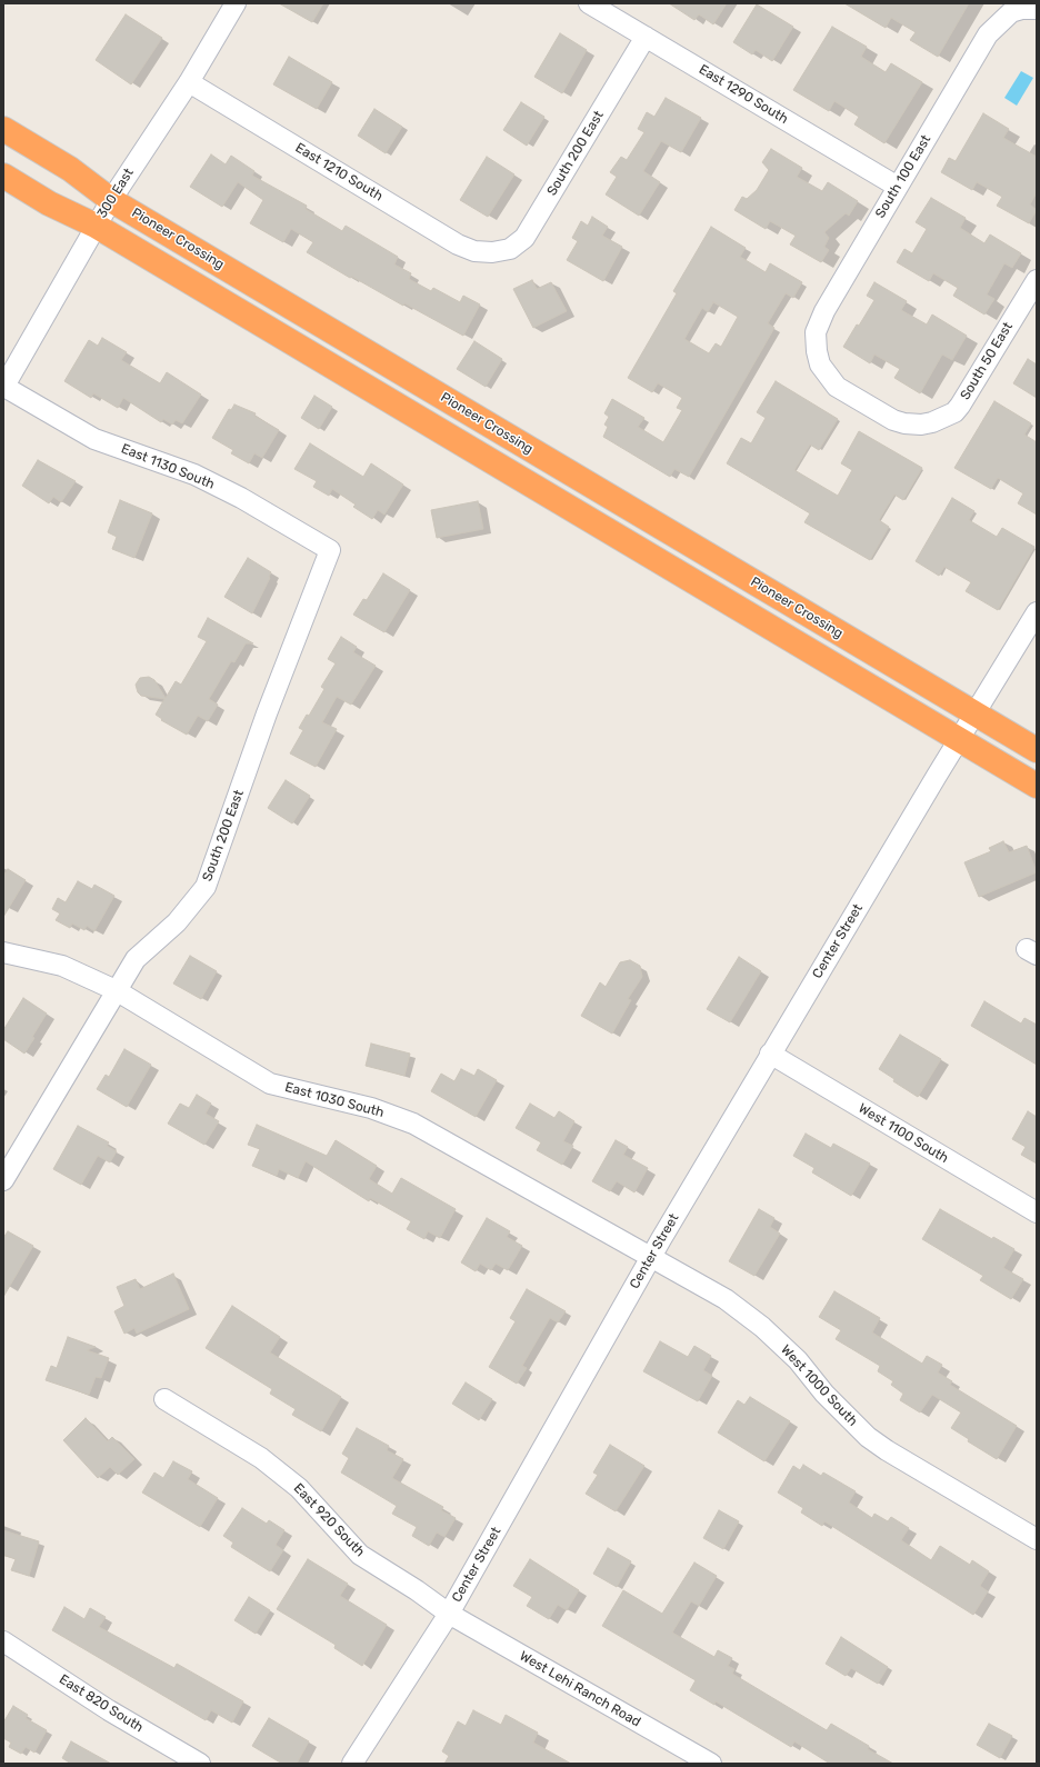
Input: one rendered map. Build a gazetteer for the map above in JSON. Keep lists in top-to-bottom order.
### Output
{
  "streets": {
    "highway": ["Pioneer Crossing"],
    "street": [
      "East 1290 South",
      "South 200 East",
      "East 1210 South",
      "South 100 East",
      "300 East",
      "South 50 East",
      "East 1130 South",
      "Center Street",
      "East 1030 South",
      "West 1100 South",
      "West 1000 South",
      "East 920 South",
      "West Lehi Ranch Road",
      "East 820 South"
    ]
  },
  "crossings": [
    ["East 1290 South", "South 200 East"],
    ["East 1290 South", "South 100 East"],
    ["South 200 East", "East 1210 South"],
    ["South 200 East", "East 1130 South"],
    ["South 200 East", "East 1030 South"],
    ["East 1210 South", "300 East"],
    ["South 100 East", "South 50 East"],
    ["300 East", "Pioneer Crossing"],
    ["300 East", "East 1130 South"],
    ["Pioneer Crossing", "Center Street"],
    ["Center Street", "East 1030 South"],
    ["Center Street", "West 1100 South"],
    ["Center Street", "West 1000 South"],
    ["Center Street", "East 920 South"],
    ["Center Street", "West Lehi Ranch Road"],
    ["East 1030 South", "West 1000 South"],
    ["East 920 South", "West Lehi Ranch Road"]
  ]
}
